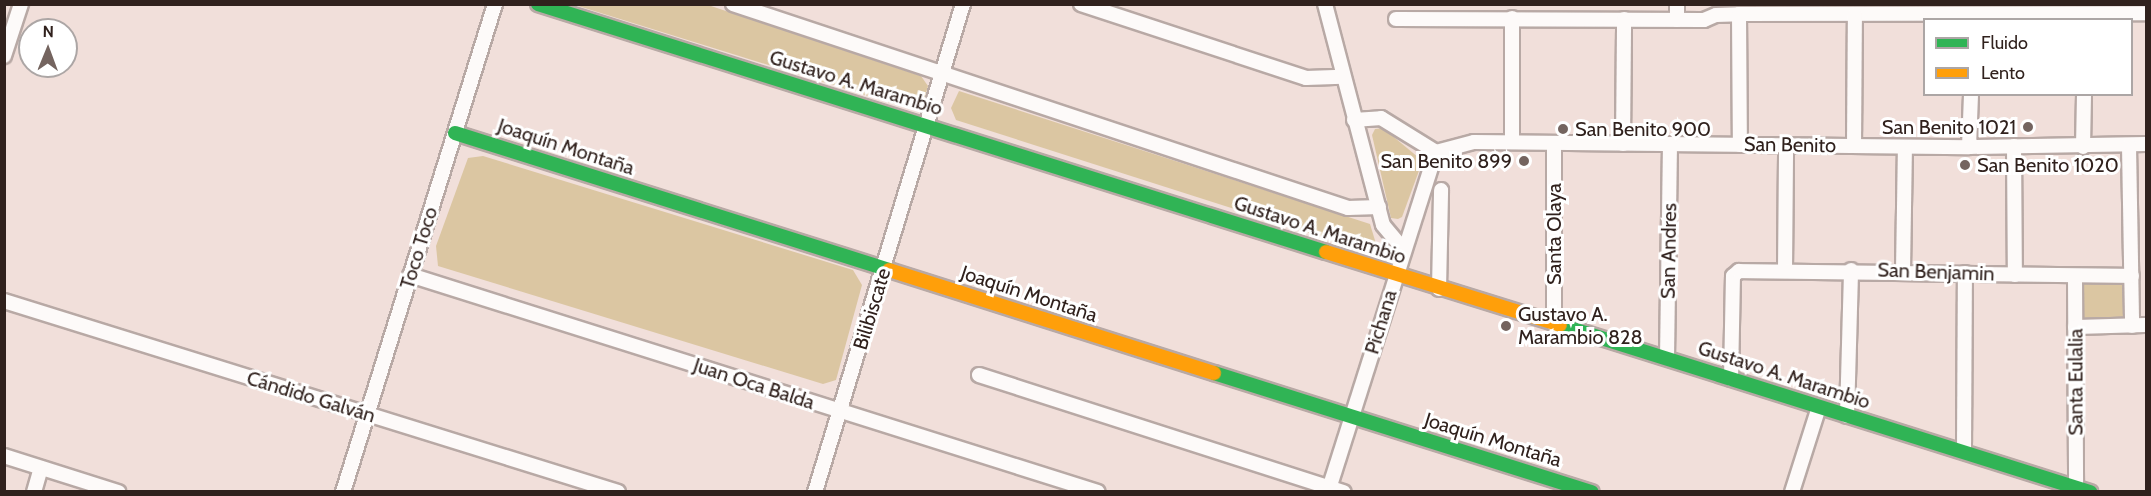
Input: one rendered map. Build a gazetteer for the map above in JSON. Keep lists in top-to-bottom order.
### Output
{
  "streets": {
    "street": [
      "Gustavo A. Marambio",
      "San Benito",
      "Joaquín Montaña",
      "Santa Olaya",
      "Toco Toco",
      "San Andres",
      "San Benjamin",
      "Bilibiscate",
      "Pichana",
      "Santa Eulalia",
      "Juan Oca Balda",
      "Cándido Galván"
    ]
  },
  "crossings": [
    ["Gustavo A. Marambio", "Santa Olaya"],
    ["Gustavo A. Marambio", "San Andres"],
    ["Gustavo A. Marambio", "San Benjamin"],
    ["Gustavo A. Marambio", "Bilibiscate"],
    ["Gustavo A. Marambio", "Pichana"],
    ["Gustavo A. Marambio", "Santa Eulalia"],
    ["San Benito", "Santa Olaya"],
    ["San Benito", "San Andres"],
    ["San Benito", "Pichana"],
    ["Joaquín Montaña", "Toco Toco"],
    ["Joaquín Montaña", "Bilibiscate"],
    ["Joaquín Montaña", "Pichana"],
    ["Toco Toco", "Juan Oca Balda"],
    ["Toco Toco", "Cándido Galván"],
    ["San Benjamin", "Santa Eulalia"],
    ["Bilibiscate", "Juan Oca Balda"]
  ],
  "places": [
    "San Benito 1021",
    "San Benito 900",
    "San Benito 899",
    "San Benito 1020",
    "Gustavo A. Marambio 828"
  ],
  "legend": ["Fluido", "Lento"],
  "north": "top"
}
